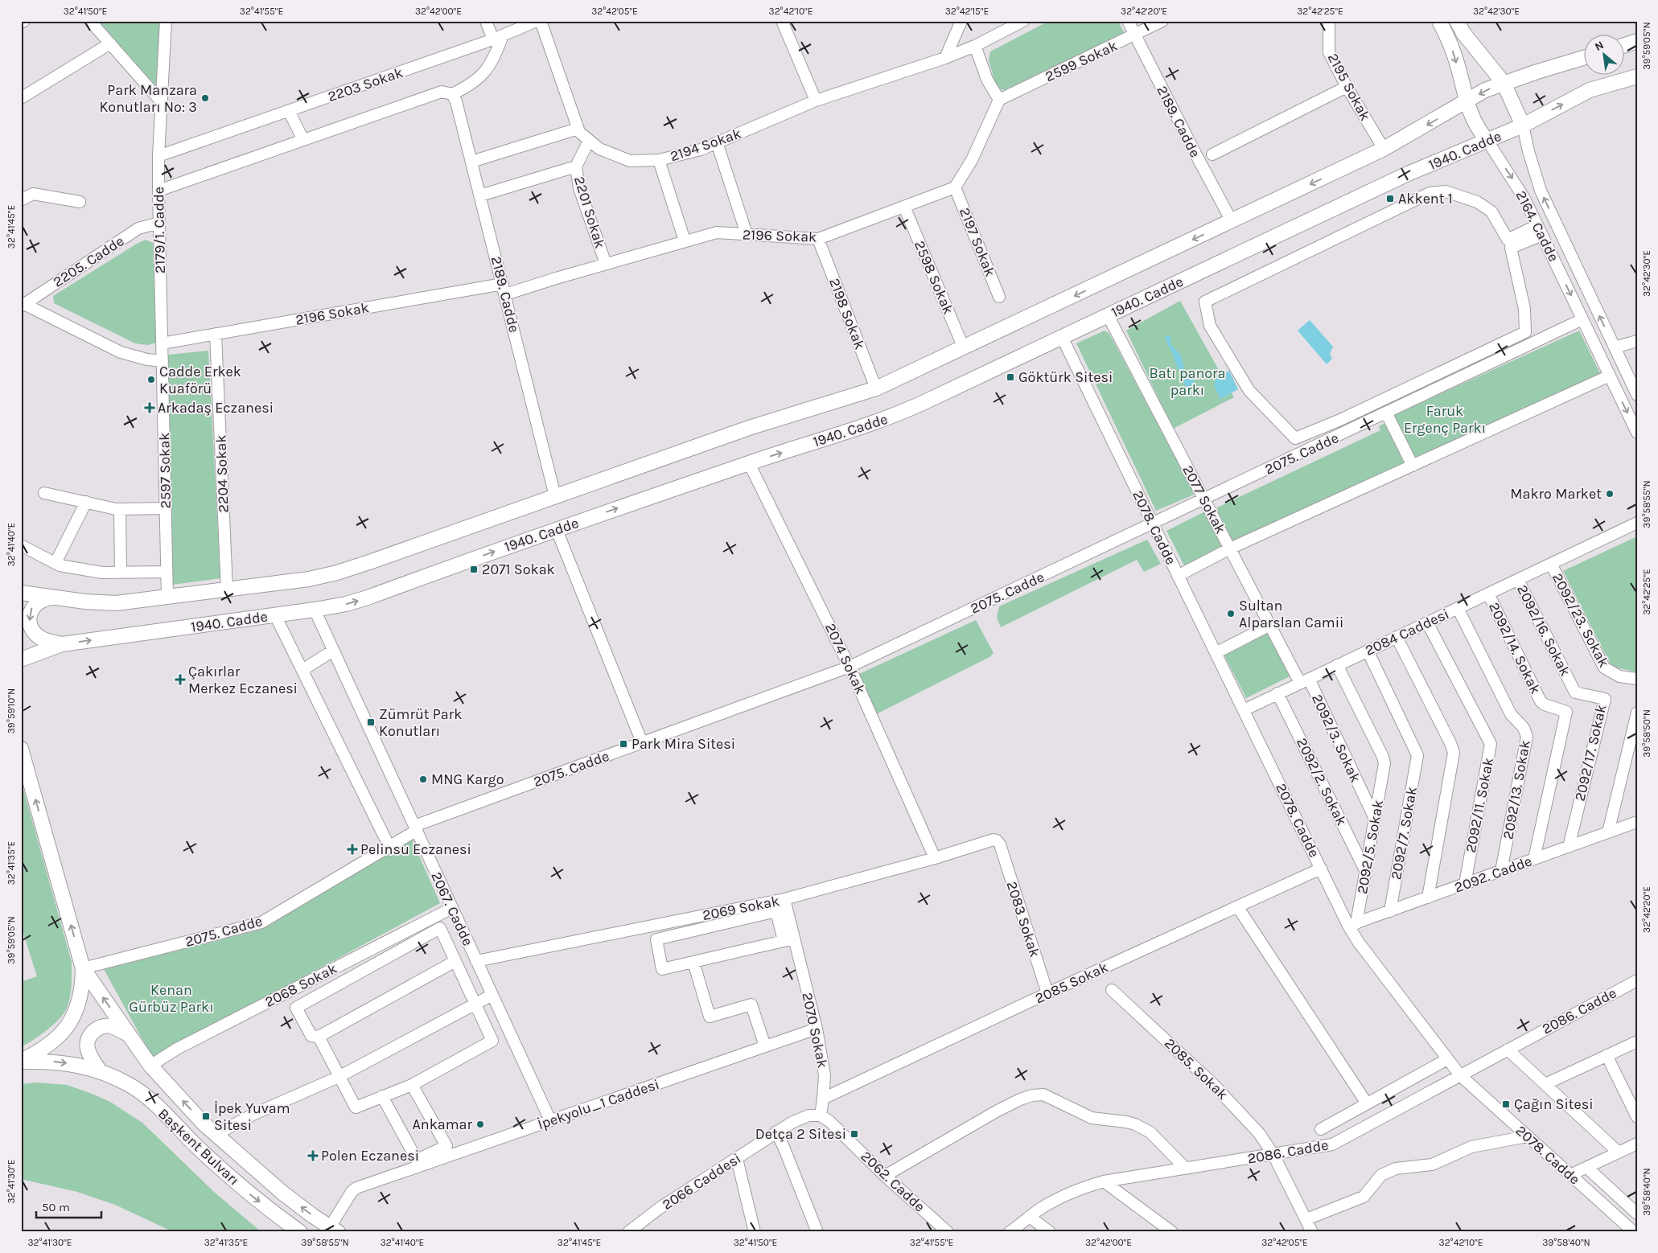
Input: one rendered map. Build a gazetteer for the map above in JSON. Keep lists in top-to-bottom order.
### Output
{
  "streets": {
    "main road": ["1940. Cadde", "2164. Cadde", "Başkent Bulvarı"],
    "street": [
      "2599 Sokak",
      "2203 Sokak",
      "2195 Sokak",
      "2189. Cadde",
      "2194 Sokak",
      "2201 Sokak",
      "2179/1. Cadde",
      "2196 Sokak",
      "2197 Sokak",
      "2205. Cadde",
      "2598 Sokak",
      "2198 Sokak",
      "2075. Cadde",
      "2597 Sokak",
      "2204 Sokak",
      "2077 Sokak",
      "2078. Cadde",
      "2092/23. Sokak",
      "2092/16. Sokak",
      "2084 Caddesi",
      "2092/14. Sokak",
      "2074 Sokak",
      "2092/3. Sokak",
      "2092/17. Sokak",
      "2092/2. Sokak",
      "2092/13. Sokak",
      "2092/11. Sokak",
      "2092/7. Sokak",
      "2092/5. Sokak",
      "2092. Cadde",
      "2069 Sokak",
      "2067. Cadde",
      "2083 Sokak",
      "2085 Sokak",
      "2068 Sokak",
      "2086. Cadde",
      "2070 Sokak",
      "2085. Sokak",
      "İpekyolu_1 Caddesi",
      "2066 Caddesi",
      "2062. Cadde"
    ]
  },
  "crossings": [
    ["2599 Sokak", "2189. Cadde"],
    ["2203 Sokak", "2179/1. Cadde"],
    ["2189. Cadde", "2196 Sokak"],
    ["2194 Sokak", "2201 Sokak"],
    ["1940. Cadde", "2164. Cadde"],
    ["1940. Cadde", "2077 Sokak"],
    ["1940. Cadde", "2078. Cadde"],
    ["1940. Cadde", "2074 Sokak"],
    ["1940. Cadde", "2067. Cadde"],
    ["2201 Sokak", "2196 Sokak"],
    ["2164. Cadde", "2075. Cadde"],
    ["2179/1. Cadde", "2196 Sokak"],
    ["2179/1. Cadde", "2205. Cadde"],
    ["2179/1. Cadde", "2597 Sokak"],
    ["2196 Sokak", "2197 Sokak"],
    ["2196 Sokak", "2598 Sokak"],
    ["2196 Sokak", "2198 Sokak"],
    ["2196 Sokak", "2597 Sokak"],
    ["2196 Sokak", "2204 Sokak"],
    ["2075. Cadde", "2077 Sokak"],
    ["2075. Cadde", "2078. Cadde"],
    ["2075. Cadde", "2074 Sokak"],
    ["2075. Cadde", "2067. Cadde"],
    ["2075. Cadde", "Başkent Bulvarı"],
    ["2077 Sokak", "2084 Caddesi"],
    ["2077 Sokak", "2092/3. Sokak"],
    ["2078. Cadde", "2084 Caddesi"],
    ["2078. Cadde", "2092/5. Sokak"],
    ["2078. Cadde", "2092. Cadde"],
    ["2078. Cadde", "2085 Sokak"],
    ["2078. Cadde", "2086. Cadde"],
    ["2092/23. Sokak", "2084 Caddesi"],
    ["2092/16. Sokak", "2084 Caddesi"],
    ["2092/16. Sokak", "2092/17. Sokak"],
    ["2084 Caddesi", "2092/14. Sokak"],
    ["2084 Caddesi", "2092/3. Sokak"],
    ["2084 Caddesi", "2092/2. Sokak"],
    ["2084 Caddesi", "2092/13. Sokak"],
    ["2084 Caddesi", "2092/11. Sokak"],
    ["2084 Caddesi", "2092/7. Sokak"],
    ["2084 Caddesi", "2092/5. Sokak"],
    ["2092/14. Sokak", "2092. Cadde"],
    ["2074 Sokak", "2069 Sokak"],
    ["2092/3. Sokak", "2092/5. Sokak"],
    ["2092/17. Sokak", "2092. Cadde"],
    ["2092/2. Sokak", "2092/5. Sokak"],
    ["2092/13. Sokak", "2092. Cadde"],
    ["2092/11. Sokak", "2092. Cadde"],
    ["2092/7. Sokak", "2092. Cadde"],
    ["2092/5. Sokak", "2092. Cadde"],
    ["2069 Sokak", "2067. Cadde"],
    ["2069 Sokak", "2083 Sokak"],
    ["2069 Sokak", "2070 Sokak"],
    ["2067. Cadde", "2068 Sokak"],
    ["2067. Cadde", "İpekyolu_1 Caddesi"],
    ["2083 Sokak", "2085 Sokak"],
    ["2085 Sokak", "2070 Sokak"],
    ["2068 Sokak", "Başkent Bulvarı"],
    ["2086. Cadde", "2085. Sokak"],
    ["2070 Sokak", "İpekyolu_1 Caddesi"],
    ["2070 Sokak", "2066 Caddesi"],
    ["2070 Sokak", "2062. Cadde"],
    ["İpekyolu_1 Caddesi", "Başkent Bulvarı"],
    ["2066 Caddesi", "2062. Cadde"]
  ],
  "parks": ["Batı panora parkı", "Faruk Ergenç Parkı", "Kenan Gürbüz Parkı"],
  "places": {
    "other": [
      "Park Manzara Konutları No: 3",
      "Cadde Erkek Kuaförü",
      "Makro Market",
      "Sultan Alparslan Camii",
      "MNG Kargo",
      "Ankamar"
    ],
    "transit": [
      "Akkent 1",
      "Göktürk Sitesi",
      "2071 Sokak",
      "Zümrüt Park Konutları",
      "Park Mira Sitesi",
      "Çağın Sitesi",
      "İpek Yuvam Sitesi",
      "Detça 2 Sitesi"
    ],
    "health": [
      "Arkadaş Eczanesi",
      "Çakırlar Merkez Eczanesi",
      "Pelinsu Eczanesi",
      "Polen Eczanesi"
    ]
  },
  "scale_bar": "50 m",
  "north": "top left",
  "coordinates": [
    "32°41'50\"E",
    "32°41'55\"E",
    "32°42'00\"E",
    "32°42'05\"E",
    "32°42'10\"E",
    "32°42'15\"E",
    "32°42'20\"E",
    "32°42'25\"E",
    "32°42'30\"E",
    "39°59'05\"N",
    "32°41'45\"E",
    "39°58'55\"N",
    "32°41'40\"E",
    "39°59'10\"N",
    "39°58'50\"N",
    "32°41'35\"E",
    "32°41'30\"E",
    "39°58'40\"N"
  ]
}
